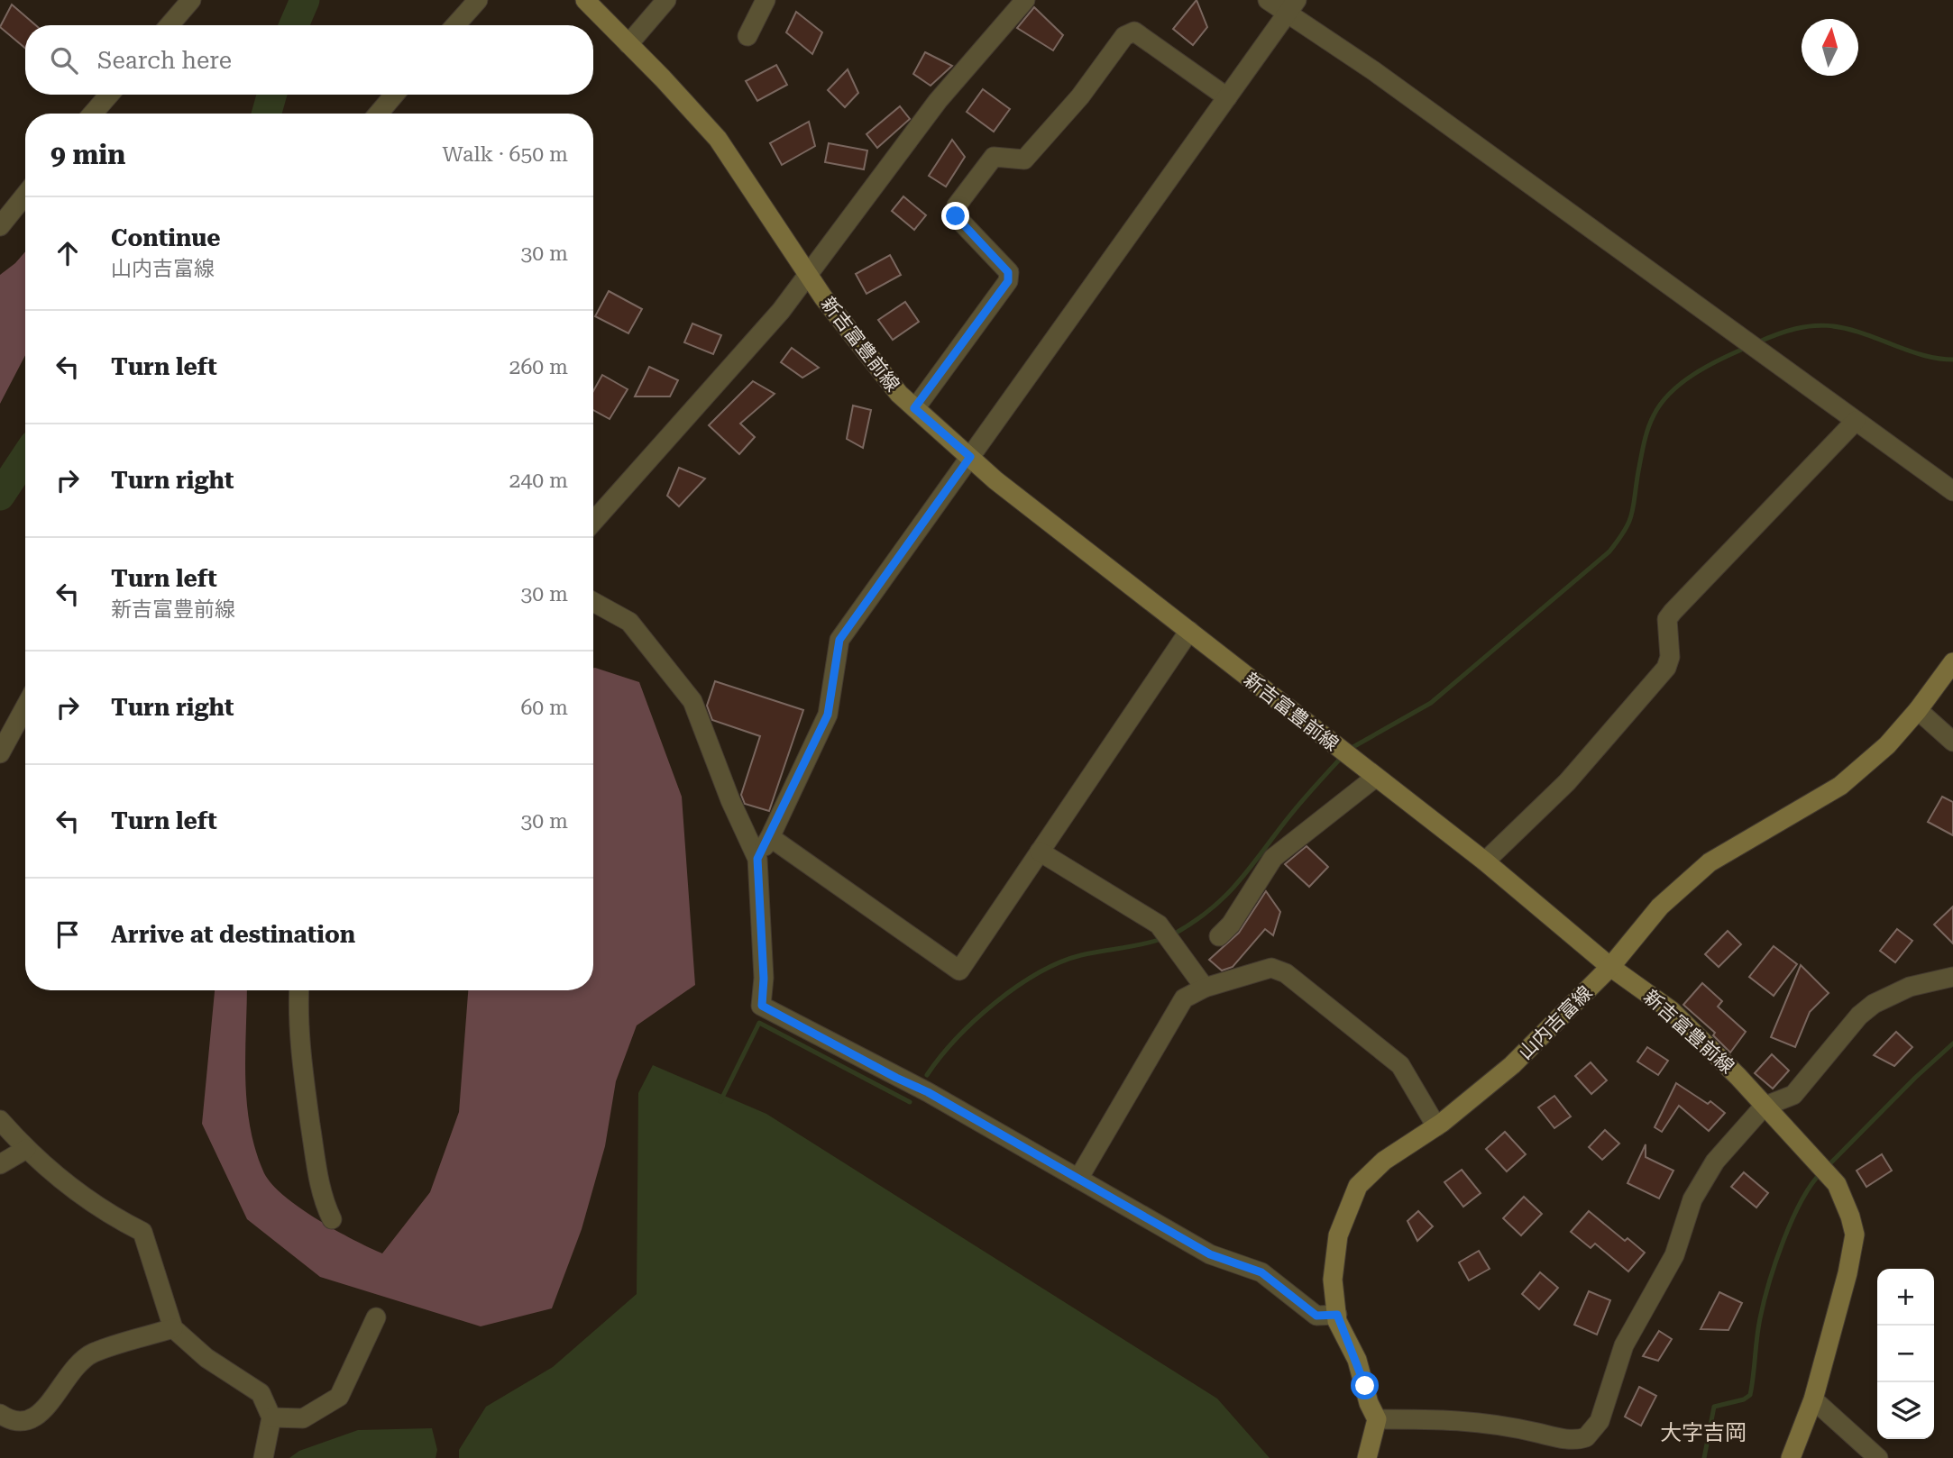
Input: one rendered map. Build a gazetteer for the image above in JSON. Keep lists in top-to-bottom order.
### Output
{
  "streets": {
    "main road": ["新吉富豊前線", "山内吉富線"]
  },
  "crossings": [
    ["新吉富豊前線", "山内吉富線"]
  ],
  "districts": ["大字吉岡"],
  "north": "top",
  "page": {
    "search": "Search here",
    "heading": ["9 min", "Walk · 650 m"],
    "list": [
      ["Continue", "山内吉富線", "30 m"],
      ["Turn left", "260 m"],
      ["Turn right", "240 m"],
      ["Turn left", "新吉富豊前線", "30 m"],
      ["Turn right", "60 m"],
      ["Turn left", "30 m"],
      "Arrive at destination"
    ],
    "map_buttons": ["+", "−"]
  }
}
